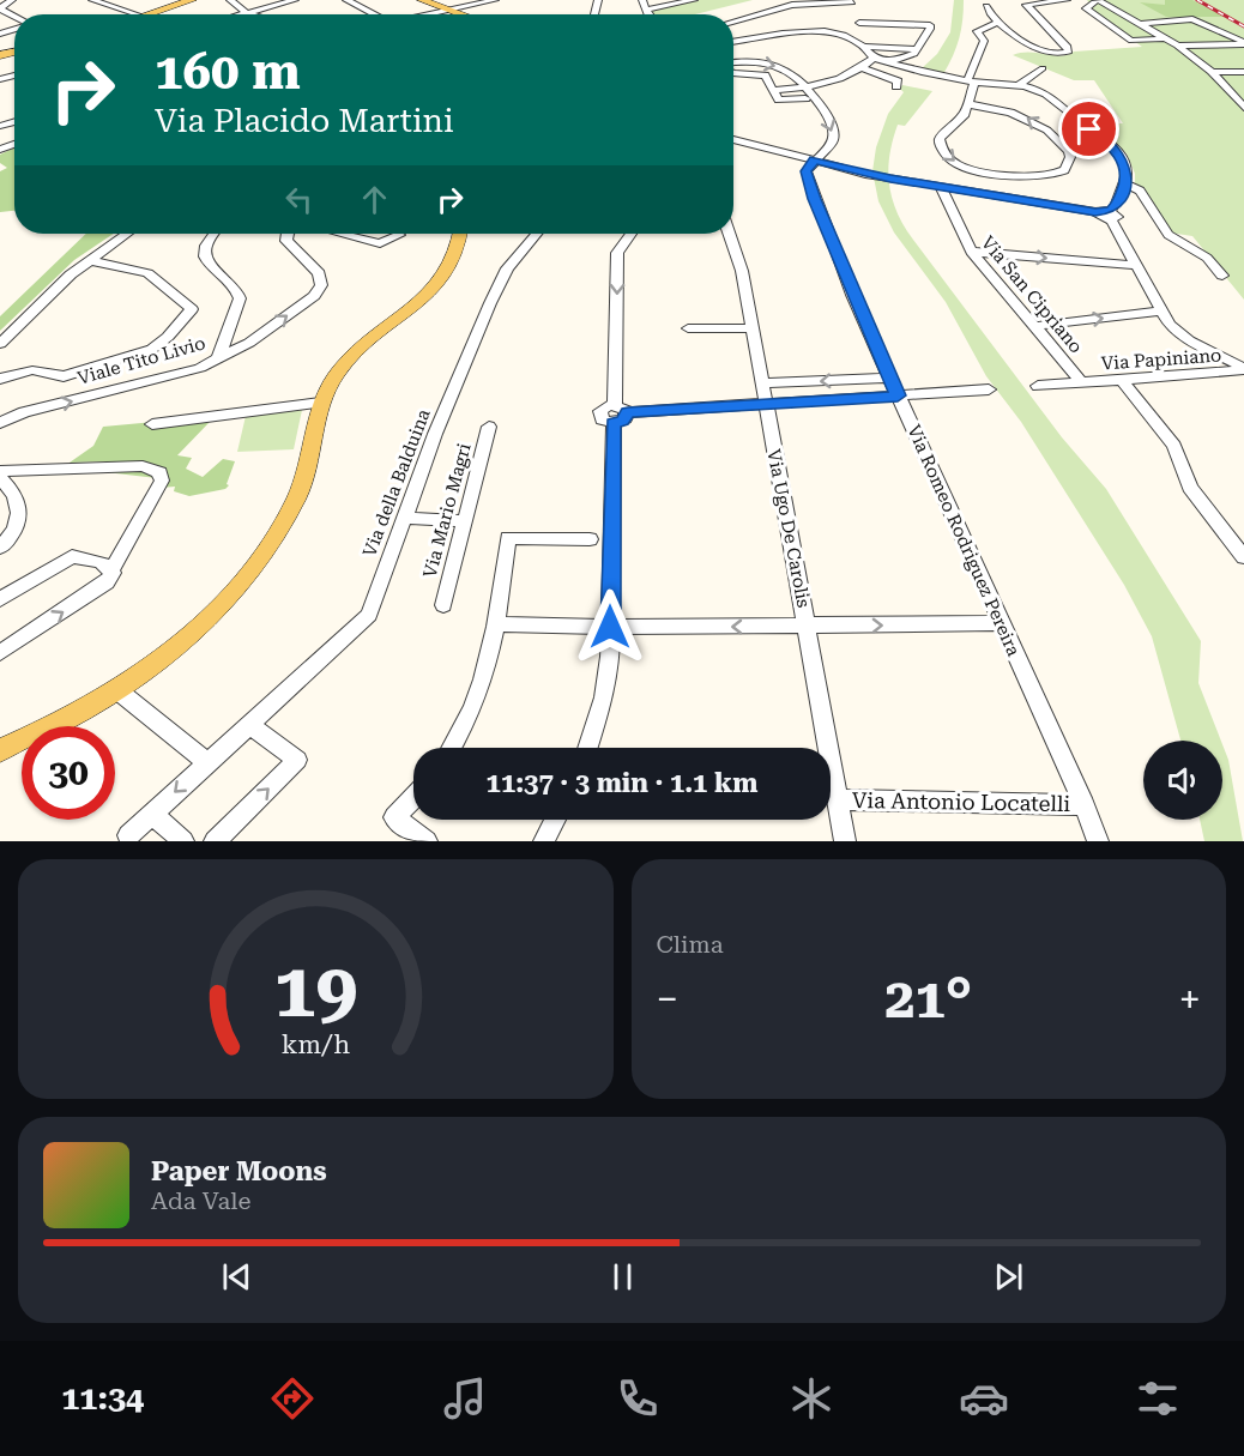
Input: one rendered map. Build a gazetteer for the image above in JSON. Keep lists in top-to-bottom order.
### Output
{
  "streets": {
    "street": [
      "Via San Cipriano",
      "Via Papiniano",
      "Viale Tito Livio",
      "Via della Balduina",
      "Via Mario Magri",
      "Via Ugo De Carolis",
      "Via Romeo Rodriguez Pereira",
      "Via Antonio Locatelli"
    ]
  },
  "crossings": [
    ["Via San Cipriano", "Via Papiniano"],
    ["Via Ugo De Carolis", "Via Antonio Locatelli"],
    ["Via Romeo Rodriguez Pereira", "Via Antonio Locatelli"]
  ],
  "one_way": ["Viale Tito Livio"],
  "page": {
    "turn": ["160 m", "Via Placido Martini"],
    "limit": "30",
    "trip": "11:37 · 3 min · 1.1 km",
    "tile": "Clima",
    "heat": ["−", "21°", "+"],
    "song": ["Paper Moons", "Ada Vale"],
    "tabs": "11:34",
    "gauge": ["19", "km/h"]
  }
}
